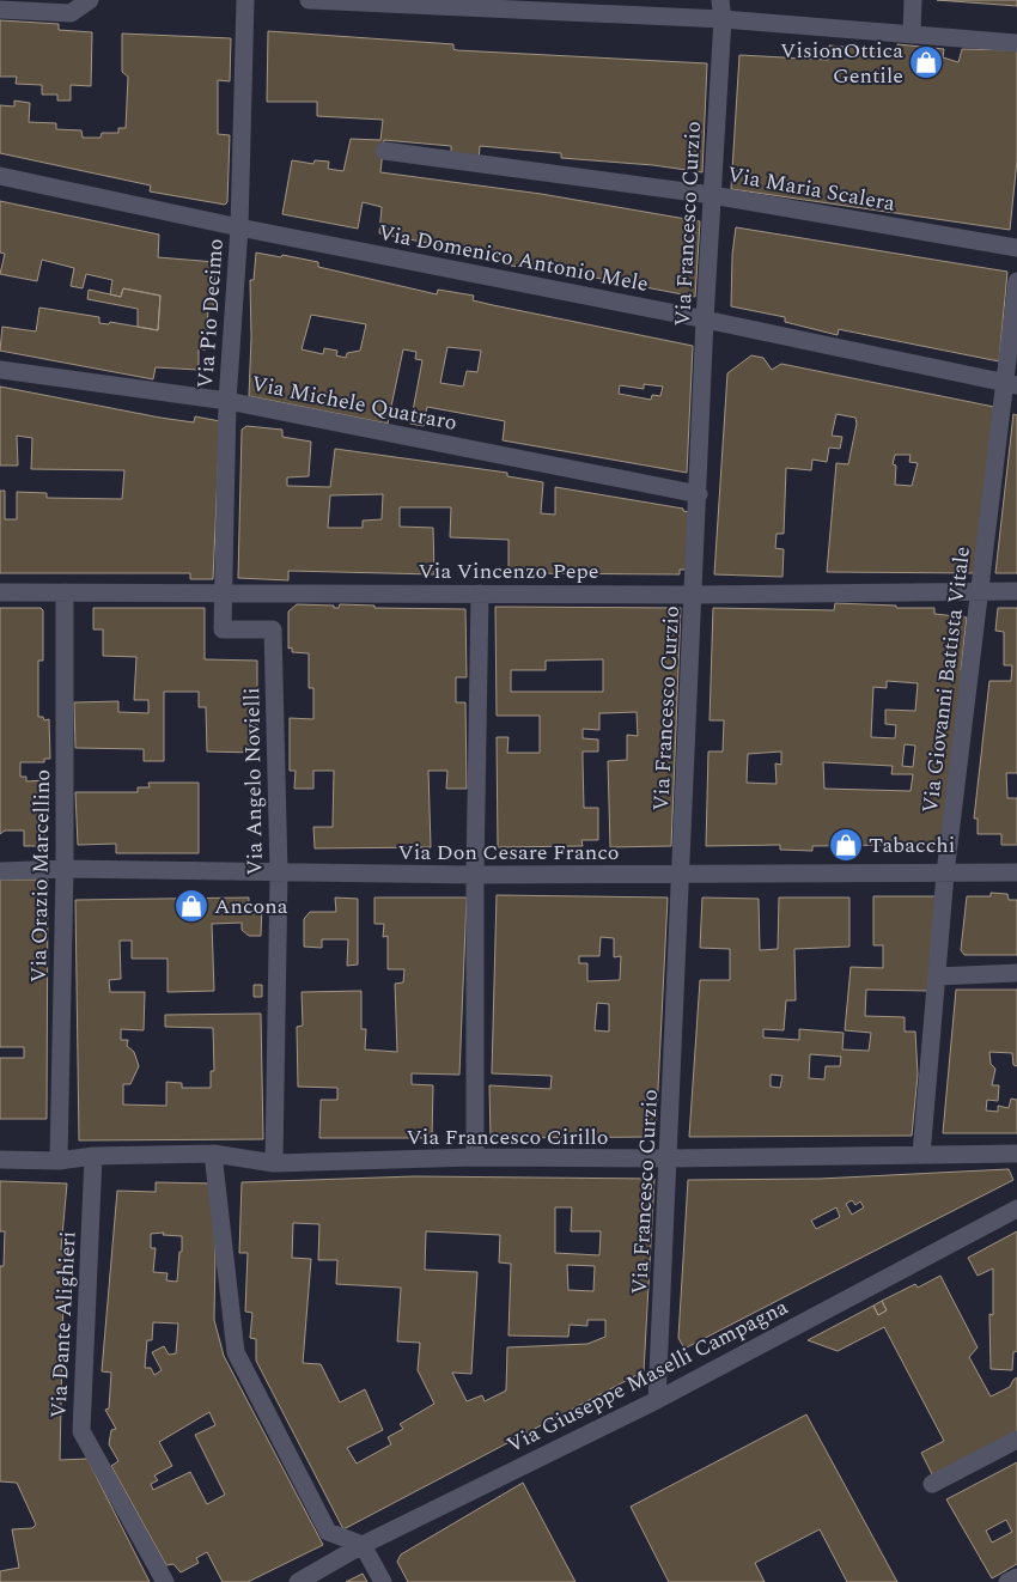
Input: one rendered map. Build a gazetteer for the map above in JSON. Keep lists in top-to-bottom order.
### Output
{
  "streets": {
    "street": [
      "Via Maria Scalera",
      "Via Francesco Curzio",
      "Via Domenico Antonio Mele",
      "Via Pio Decimo",
      "Via Michele Quatraro",
      "Via Vincenzo Pepe",
      "Via Giovanni Battista Vitale",
      "Via Angelo Novielli",
      "Via Don Cesare Franco",
      "Via Orazio Marcellino",
      "Via Francesco Cirillo",
      "Via Dante Alighieri",
      "Via Giuseppe Maselli Campagna"
    ]
  },
  "crossings": [
    ["Via Maria Scalera", "Via Francesco Curzio"],
    ["Via Francesco Curzio", "Via Domenico Antonio Mele"],
    ["Via Francesco Curzio", "Via Michele Quatraro"],
    ["Via Francesco Curzio", "Via Vincenzo Pepe"],
    ["Via Francesco Curzio", "Via Don Cesare Franco"],
    ["Via Francesco Curzio", "Via Francesco Cirillo"],
    ["Via Francesco Curzio", "Via Giuseppe Maselli Campagna"],
    ["Via Domenico Antonio Mele", "Via Pio Decimo"],
    ["Via Domenico Antonio Mele", "Via Giovanni Battista Vitale"],
    ["Via Pio Decimo", "Via Michele Quatraro"],
    ["Via Pio Decimo", "Via Vincenzo Pepe"],
    ["Via Pio Decimo", "Via Angelo Novielli"],
    ["Via Vincenzo Pepe", "Via Giovanni Battista Vitale"],
    ["Via Vincenzo Pepe", "Via Orazio Marcellino"],
    ["Via Giovanni Battista Vitale", "Via Don Cesare Franco"],
    ["Via Giovanni Battista Vitale", "Via Francesco Cirillo"],
    ["Via Angelo Novielli", "Via Don Cesare Franco"],
    ["Via Angelo Novielli", "Via Francesco Cirillo"],
    ["Via Don Cesare Franco", "Via Orazio Marcellino"],
    ["Via Orazio Marcellino", "Via Francesco Cirillo"],
    ["Via Francesco Cirillo", "Via Dante Alighieri"]
  ],
  "places": {
    "shop": ["VisionOttica Gentile", "Tabacchi", "Ancona"]
  }
}
